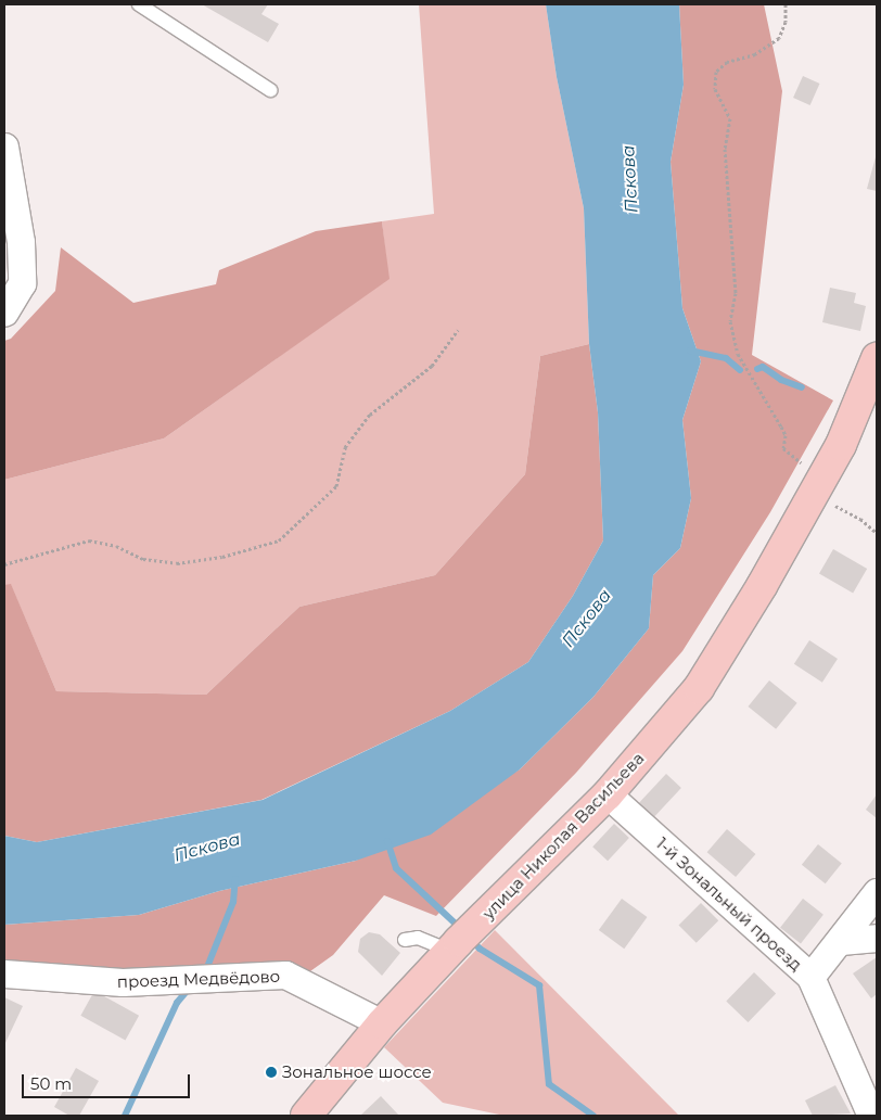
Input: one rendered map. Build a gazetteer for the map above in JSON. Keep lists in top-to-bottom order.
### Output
{
  "streets": {
    "main road": ["улица Николая Васильева"],
    "street": ["1-й Зональный проезд", "проезд Медвёдово"]
  },
  "crossings": [
    ["улица Николая Васильева", "1-й Зональный проезд"],
    ["улица Николая Васильева", "проезд Медвёдово"]
  ],
  "water": ["Пскова"],
  "places": ["Зональное шоссе"],
  "scale_bar": "50 m"
}
